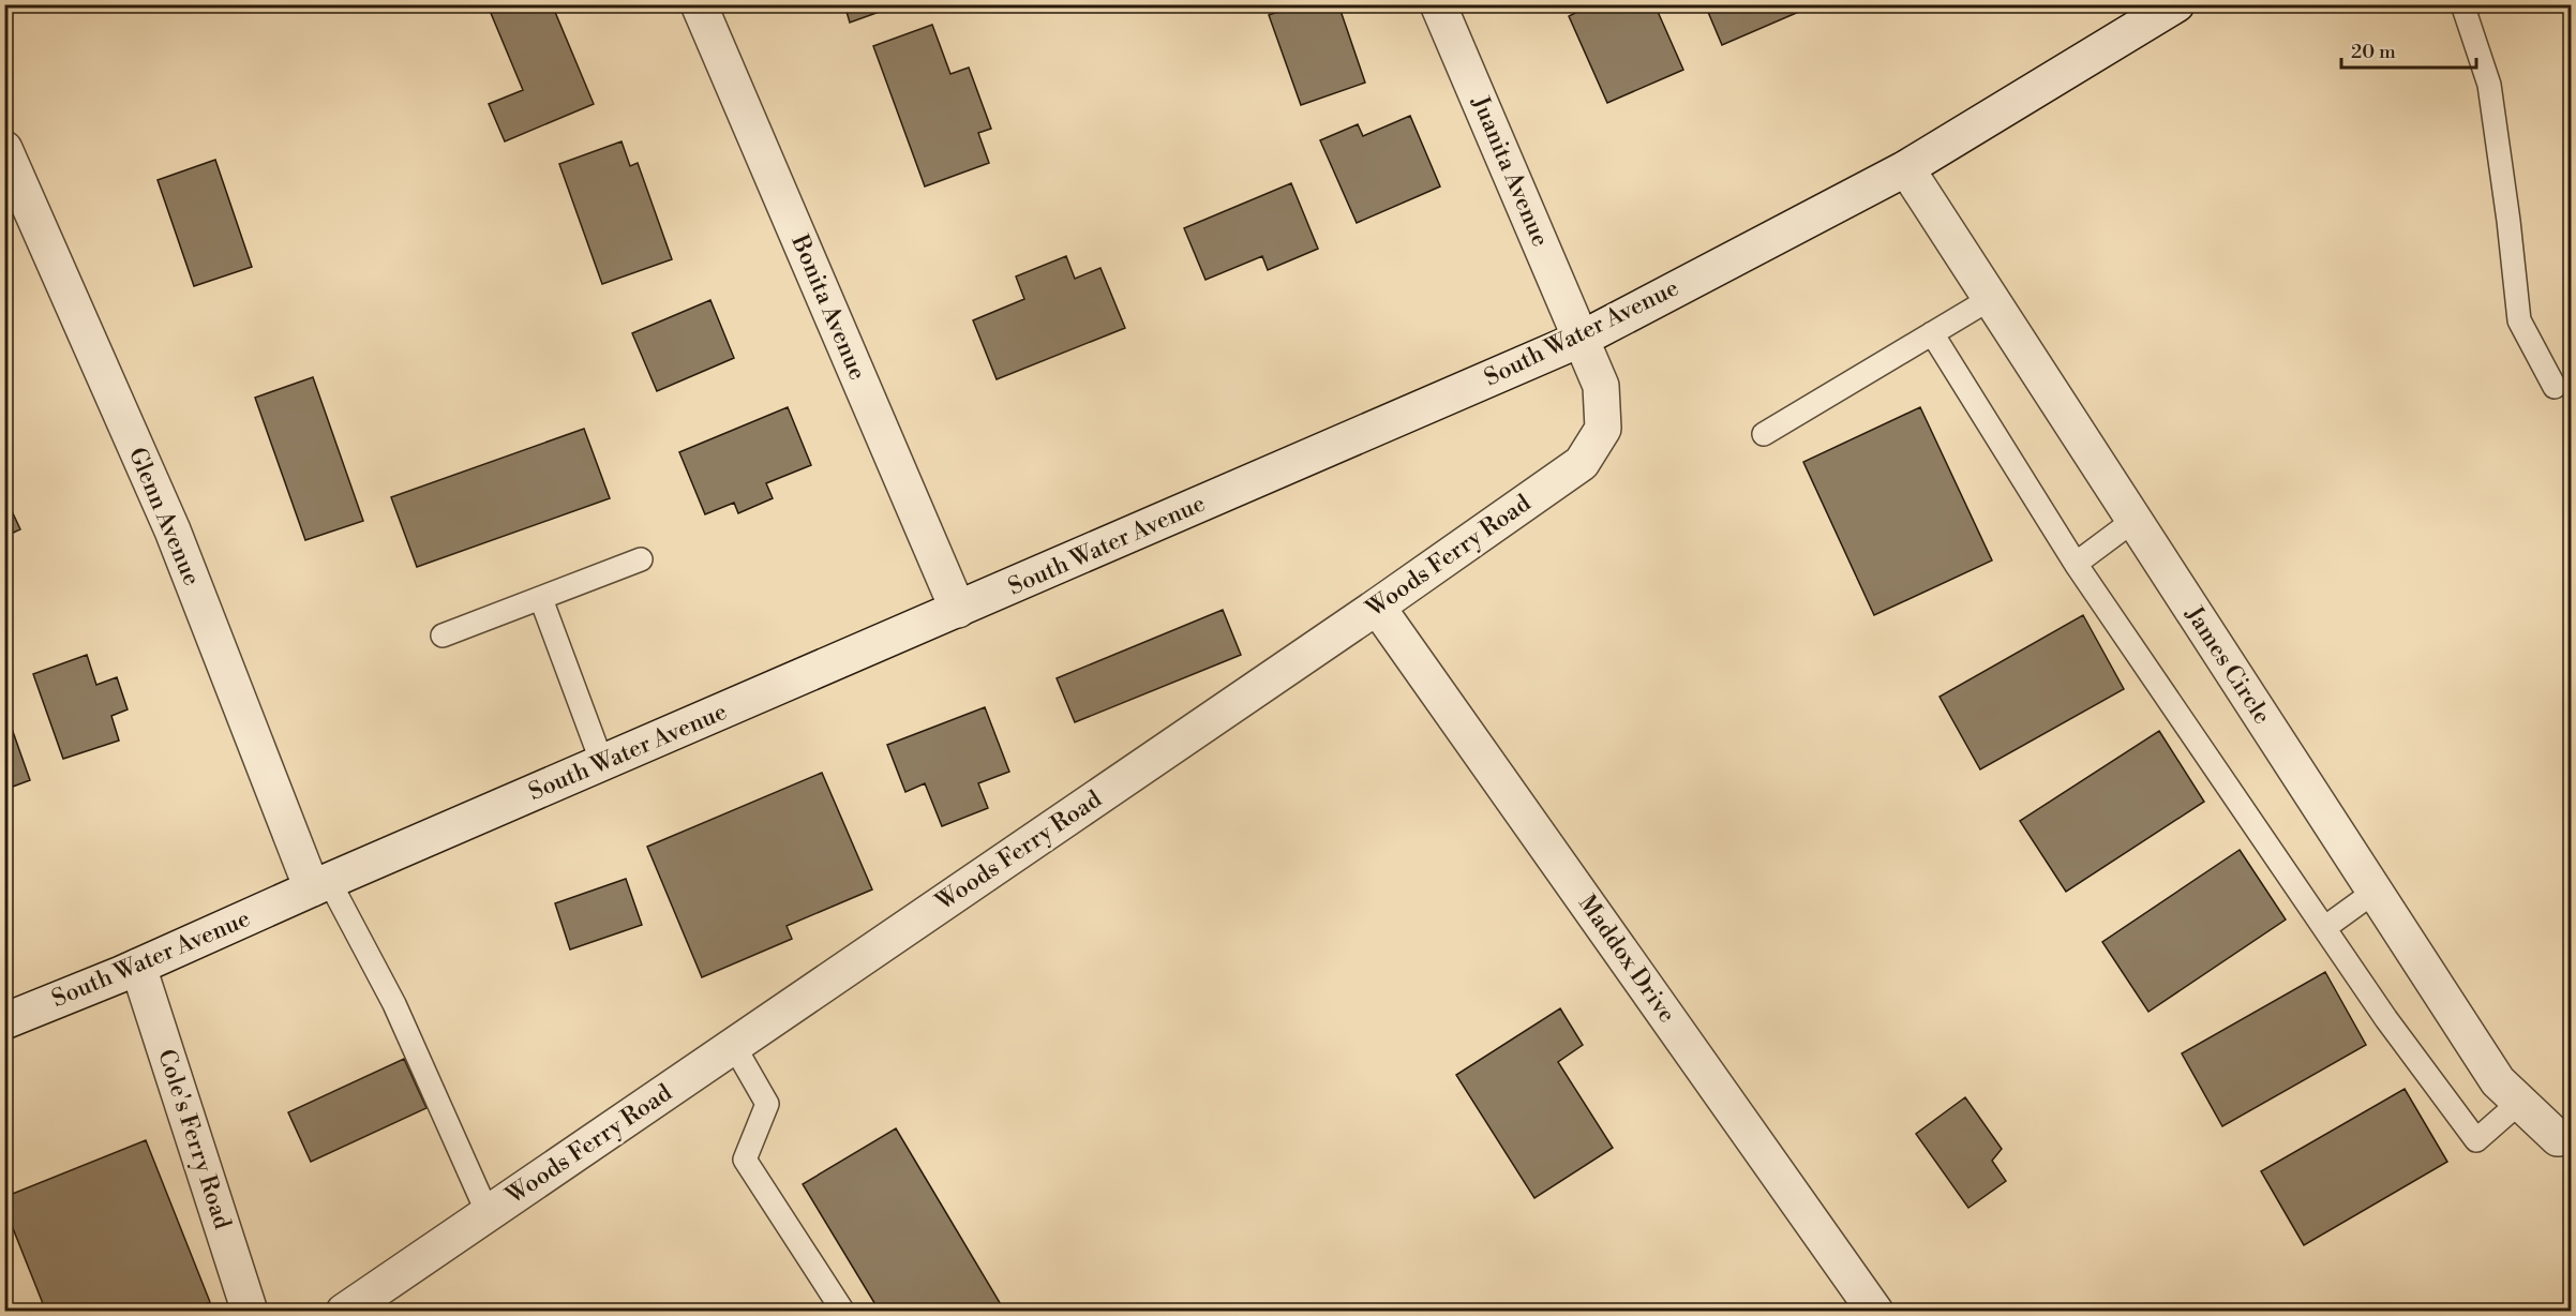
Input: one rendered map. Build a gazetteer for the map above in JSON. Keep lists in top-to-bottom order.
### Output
{
  "streets": {
    "street": [
      "Juanita Avenue",
      "Bonita Avenue",
      "South Water Avenue",
      "Glenn Avenue",
      "Woods Ferry Road",
      "James Circle",
      "Maddox Drive",
      "Cole's Ferry Road"
    ]
  },
  "crossings": [
    ["Juanita Avenue", "South Water Avenue"],
    ["Juanita Avenue", "Woods Ferry Road"],
    ["Bonita Avenue", "South Water Avenue"],
    ["South Water Avenue", "Glenn Avenue"],
    ["South Water Avenue", "Woods Ferry Road"],
    ["South Water Avenue", "James Circle"],
    ["South Water Avenue", "Cole's Ferry Road"],
    ["Woods Ferry Road", "Maddox Drive"]
  ],
  "scale_bar": "20 m"
}
